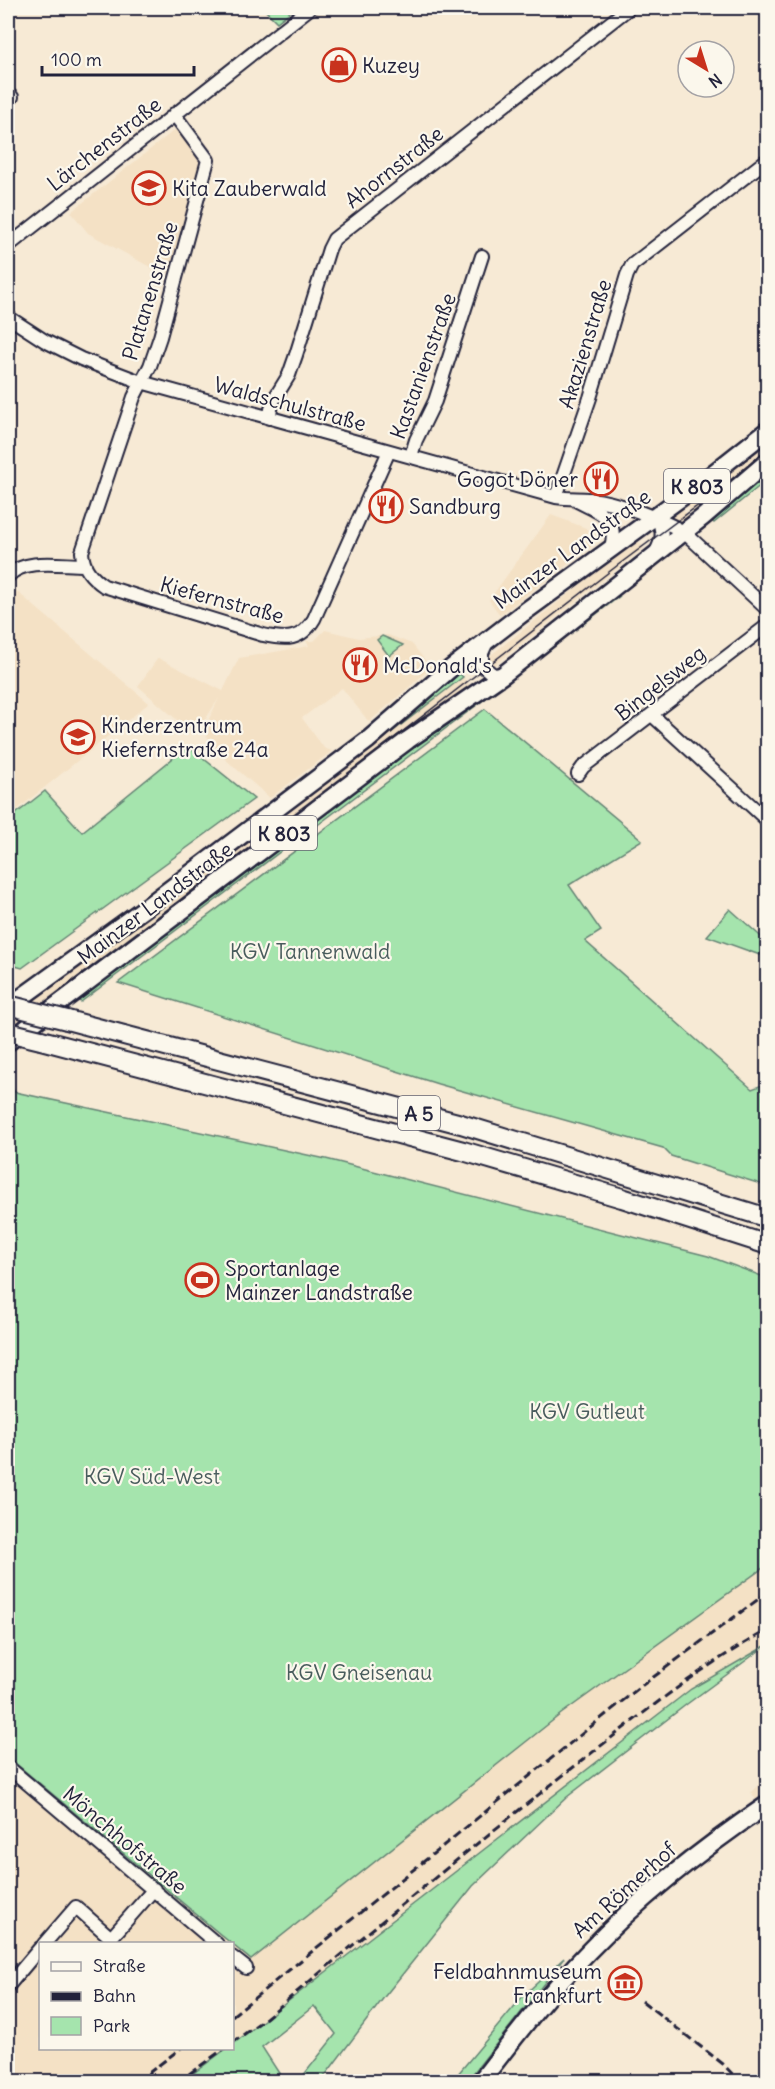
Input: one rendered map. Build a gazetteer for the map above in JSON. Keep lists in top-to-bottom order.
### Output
{
  "streets": {
    "highway": ["A 5"],
    "main road": ["K 803", "Mainzer Landstraße", "Am Römerhof"],
    "street": [
      "Lärchenstraße",
      "Ahornstraße",
      "Platanenstraße",
      "Akazienstraße",
      "Kastanienstraße",
      "Waldschulstraße",
      "Kiefernstraße",
      "Bingelsweg",
      "Mönchhofstraße"
    ]
  },
  "crossings": [
    ["Lärchenstraße", "Platanenstraße"],
    ["Ahornstraße", "Waldschulstraße"],
    ["Platanenstraße", "Waldschulstraße"],
    ["Akazienstraße", "Waldschulstraße"],
    ["Kastanienstraße", "Waldschulstraße"],
    ["Waldschulstraße", "Mainzer Landstraße"],
    ["Waldschulstraße", "Kiefernstraße"],
    ["Mainzer Landstraße", "A 5"]
  ],
  "parks": [
    "KGV Tannenwald",
    "KGV Gutleut",
    "KGV Süd-West",
    "KGV Gneisenau"
  ],
  "places": {
    "shop": ["Kuzey"],
    "school or university": ["Kita Zauberwald", "Kinderzentrum Kiefernstraße 24a"],
    "restaurant": ["Gogot Döner", "Sandburg", "McDonald's"],
    "sports": ["Sportanlage Mainzer Landstraße"],
    "museum": ["Feldbahnmuseum Frankfurt"]
  },
  "legend": ["Straße", "Bahn", "Park"],
  "scale_bar": "100 m",
  "north": "bottom right"
}
